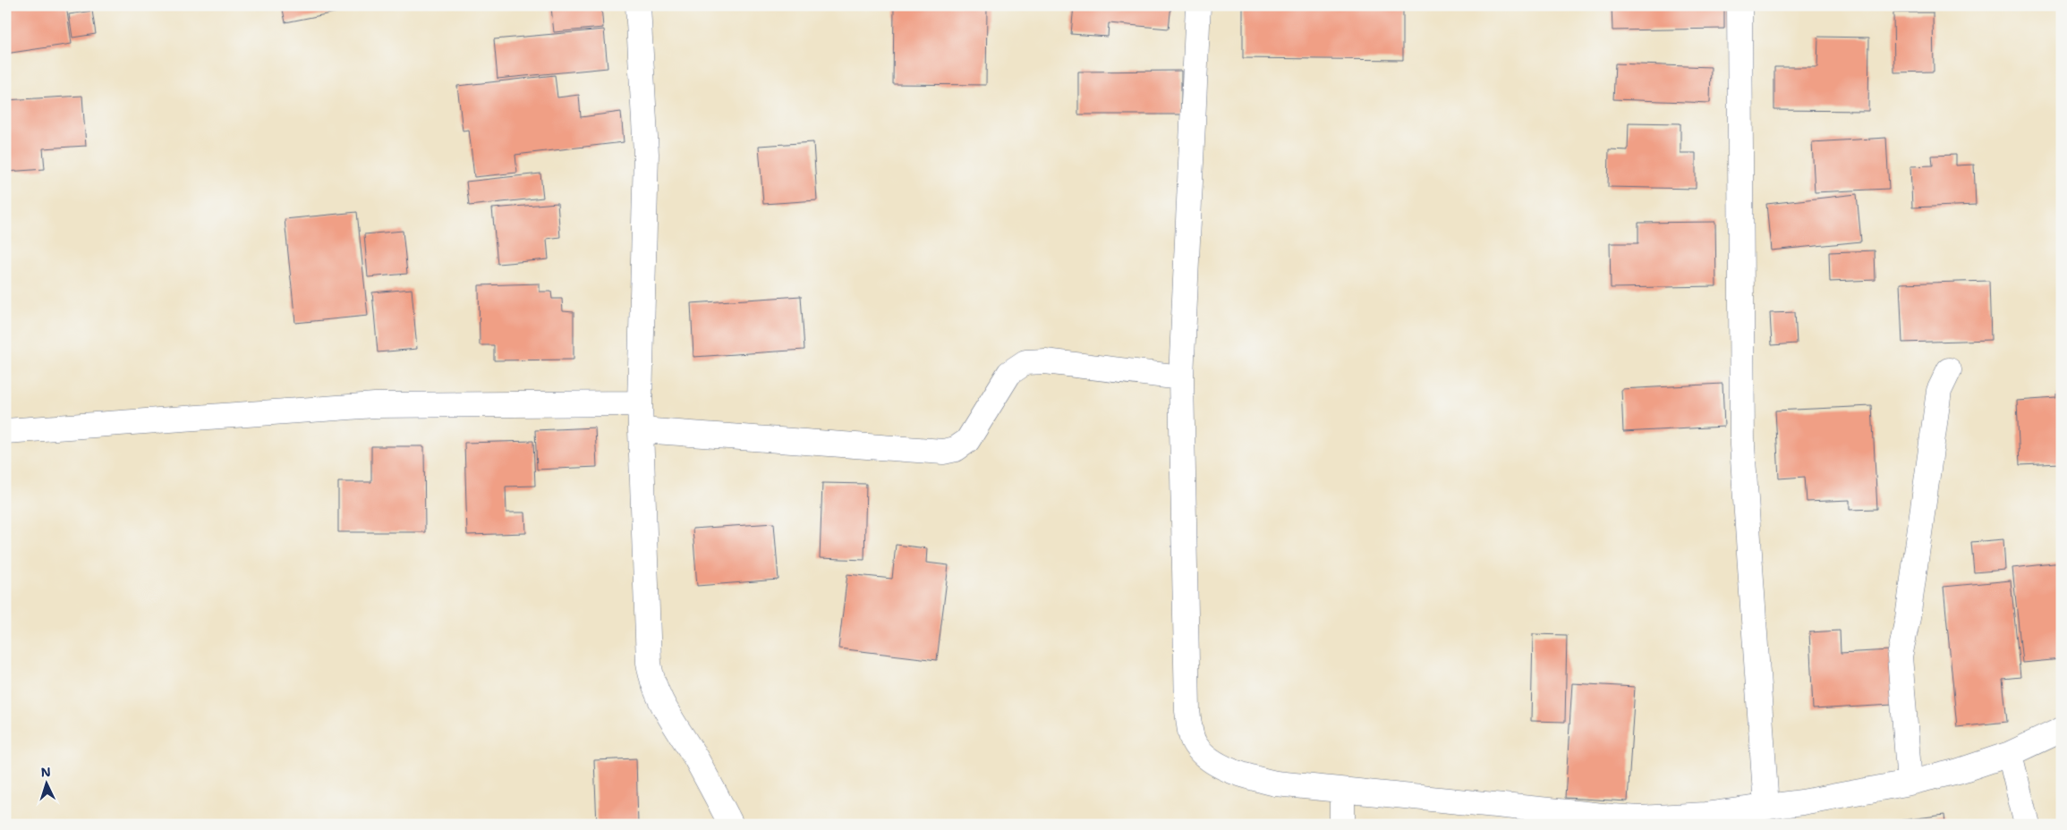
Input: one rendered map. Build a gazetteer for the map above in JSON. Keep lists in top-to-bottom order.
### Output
{
  "north": "top"
}
